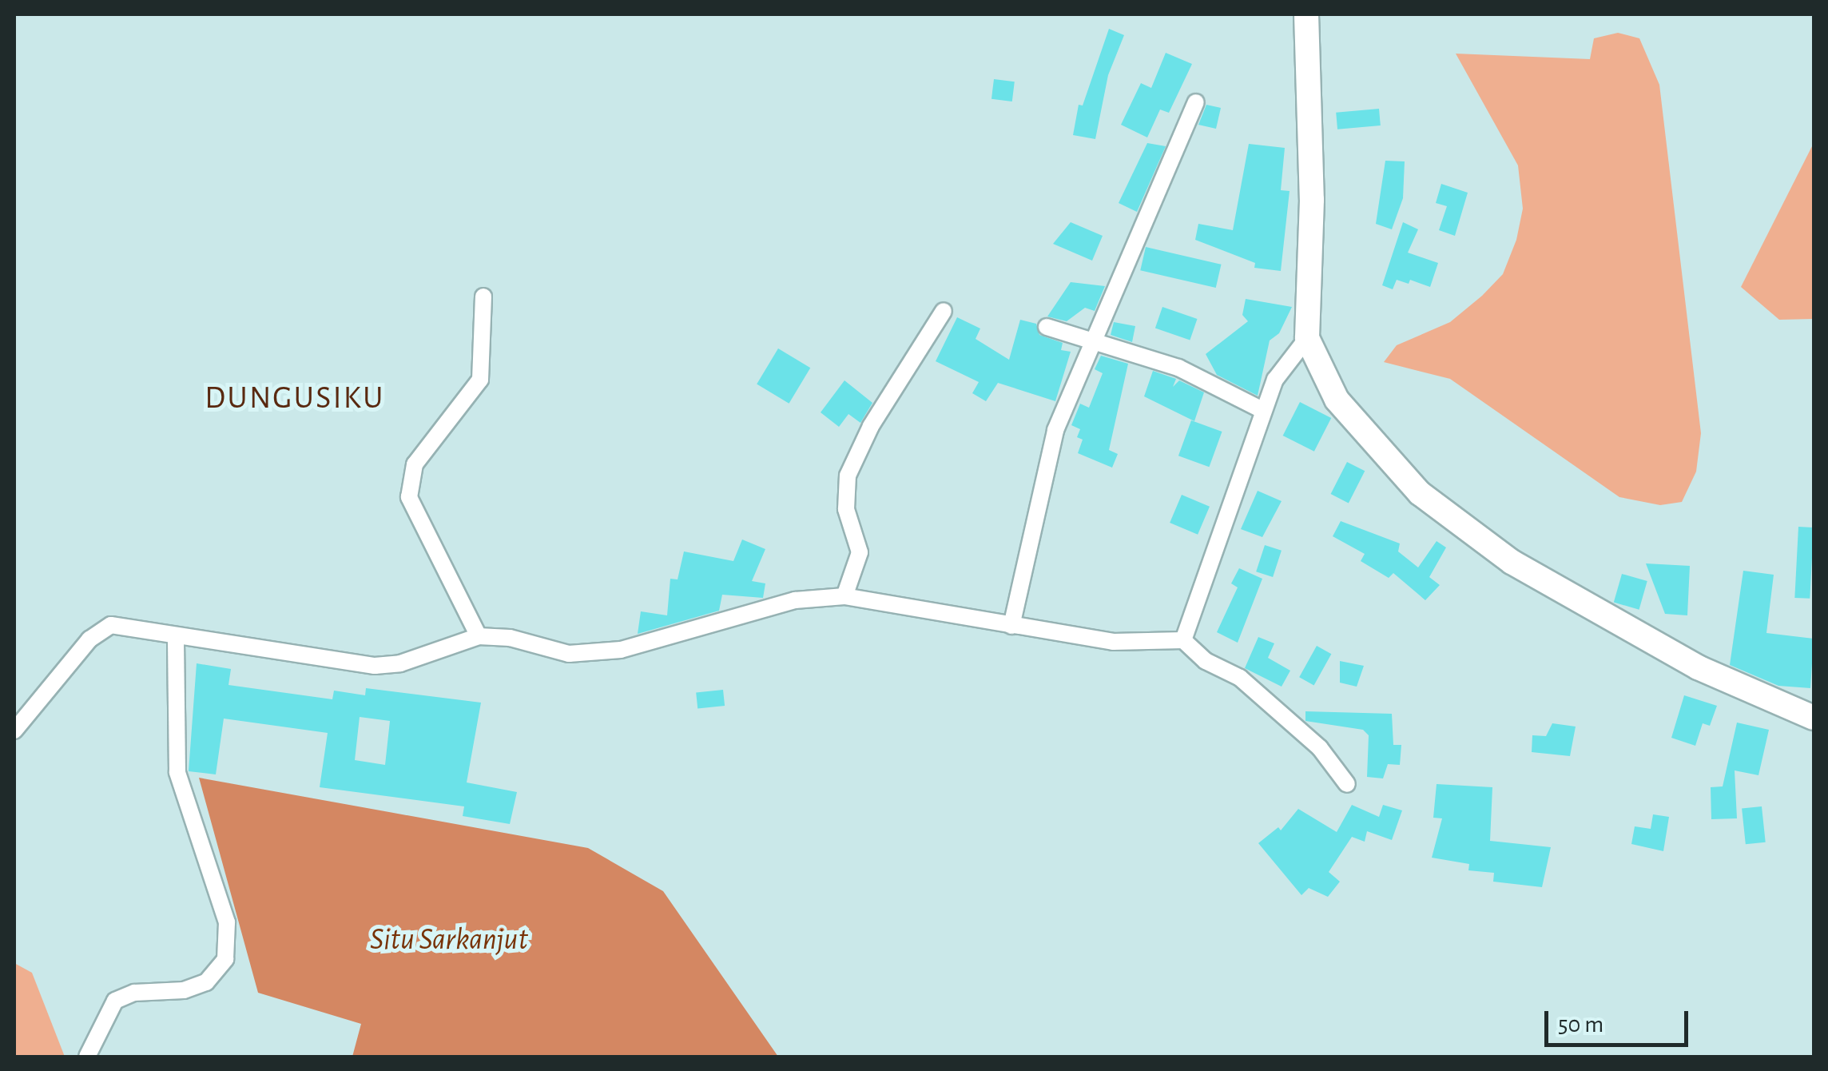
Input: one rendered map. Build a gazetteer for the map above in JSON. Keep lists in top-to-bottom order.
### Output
{
  "districts": ["DUNGUSIKU"],
  "water": ["Situ Sarkanjut"],
  "scale_bar": "50 m"
}
